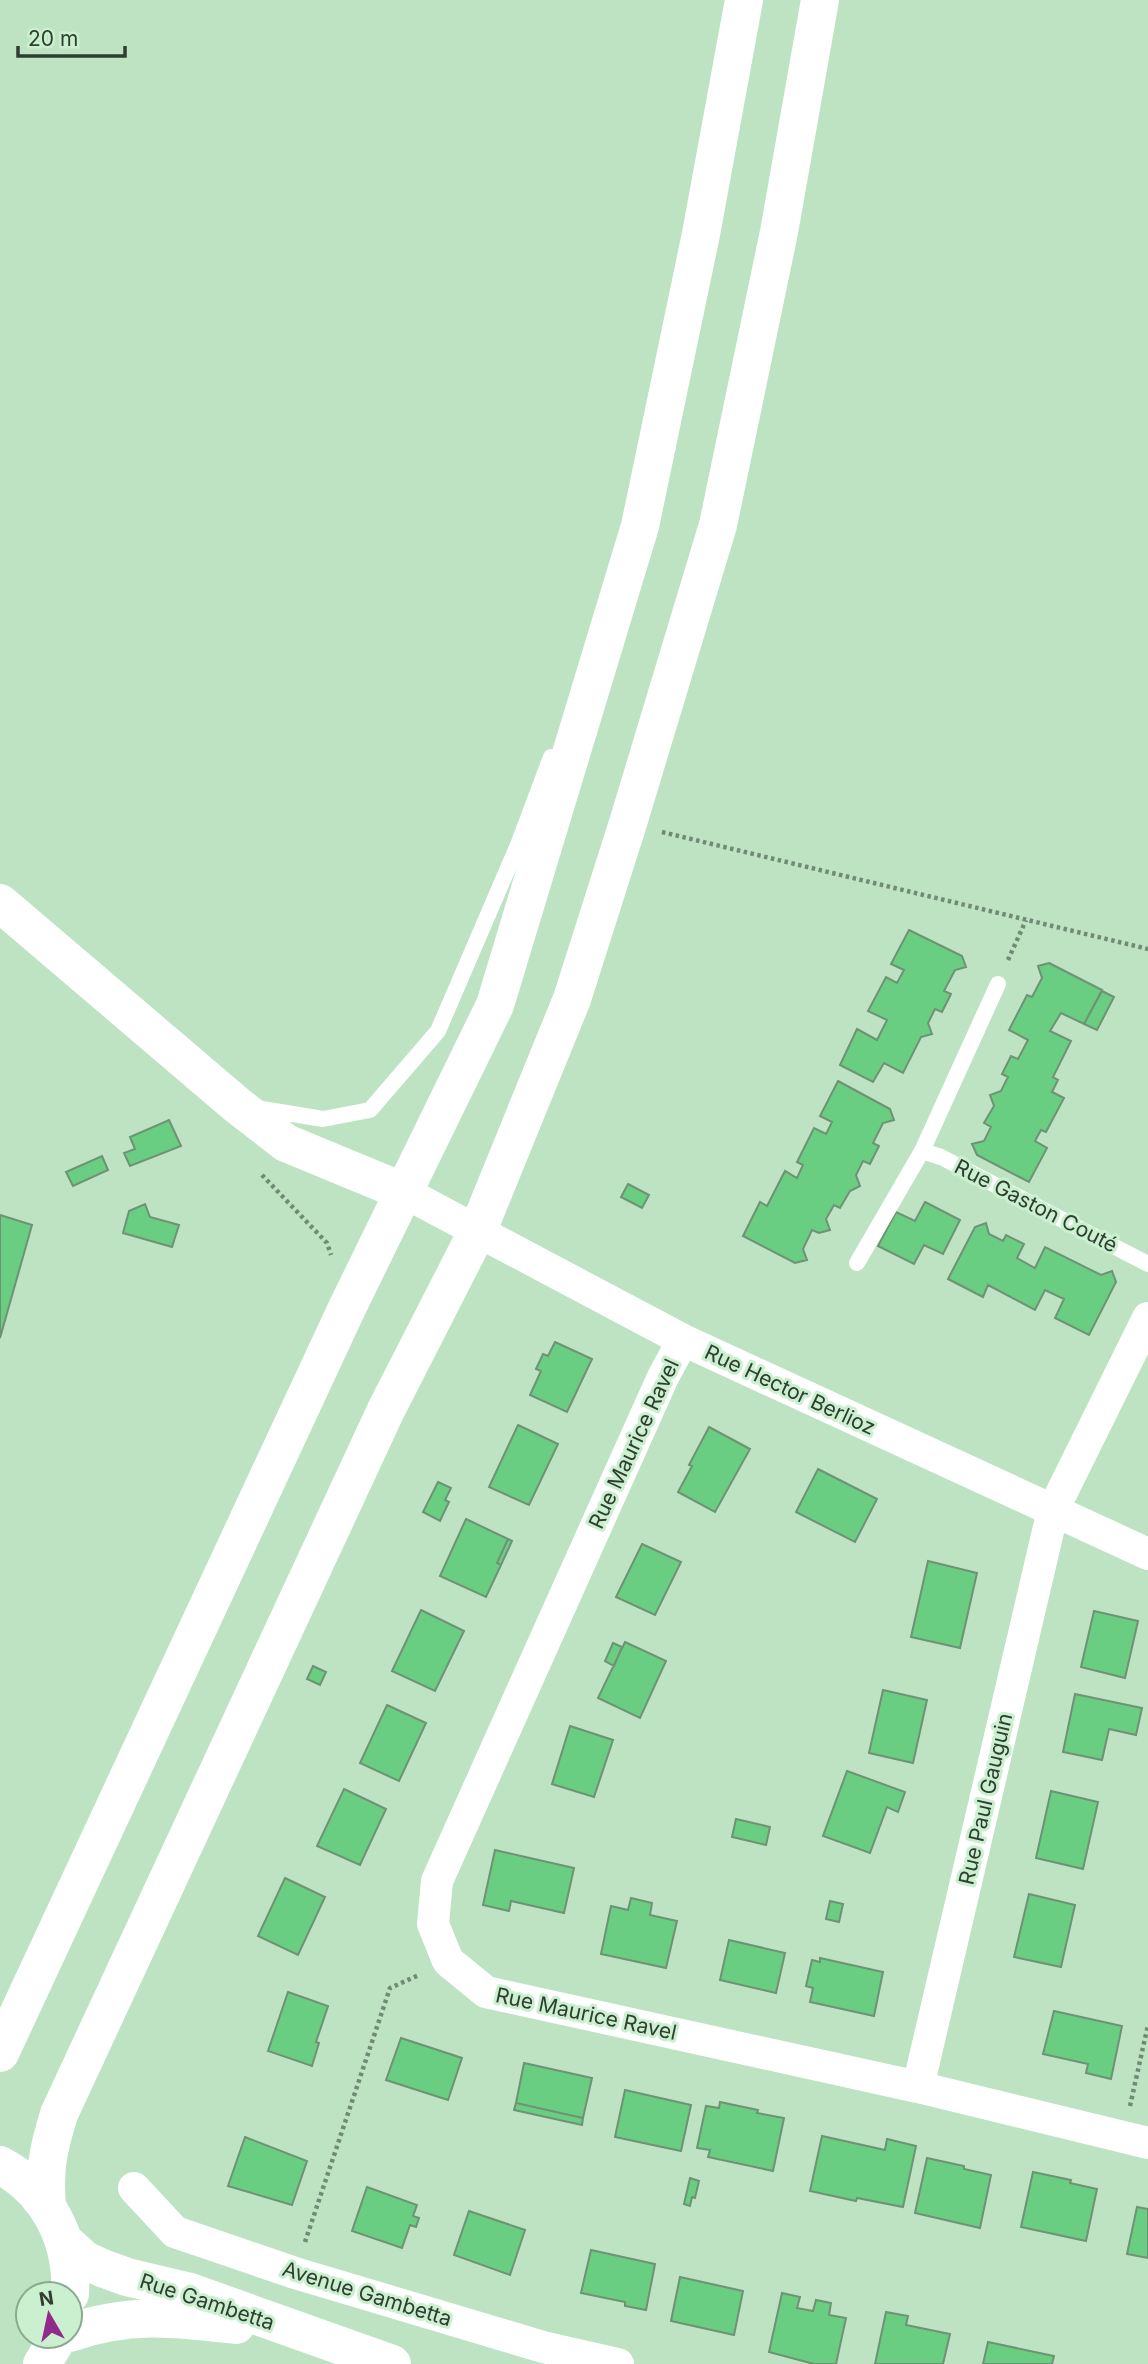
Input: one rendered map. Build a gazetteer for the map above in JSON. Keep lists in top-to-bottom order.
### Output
{
  "streets": {
    "main road": ["Rue Gambetta"],
    "street": [
      "Rue Hector Berlioz",
      "Rue Maurice Ravel",
      "Rue Paul Gauguin",
      "Avenue Gambetta"
    ],
    "lane": ["Rue Gaston Couté"]
  },
  "crossings": [
    ["Rue Hector Berlioz", "Rue Maurice Ravel"],
    ["Rue Hector Berlioz", "Rue Paul Gauguin"],
    ["Rue Maurice Ravel", "Rue Paul Gauguin"]
  ],
  "scale_bar": "20 m",
  "north": "top"
}
